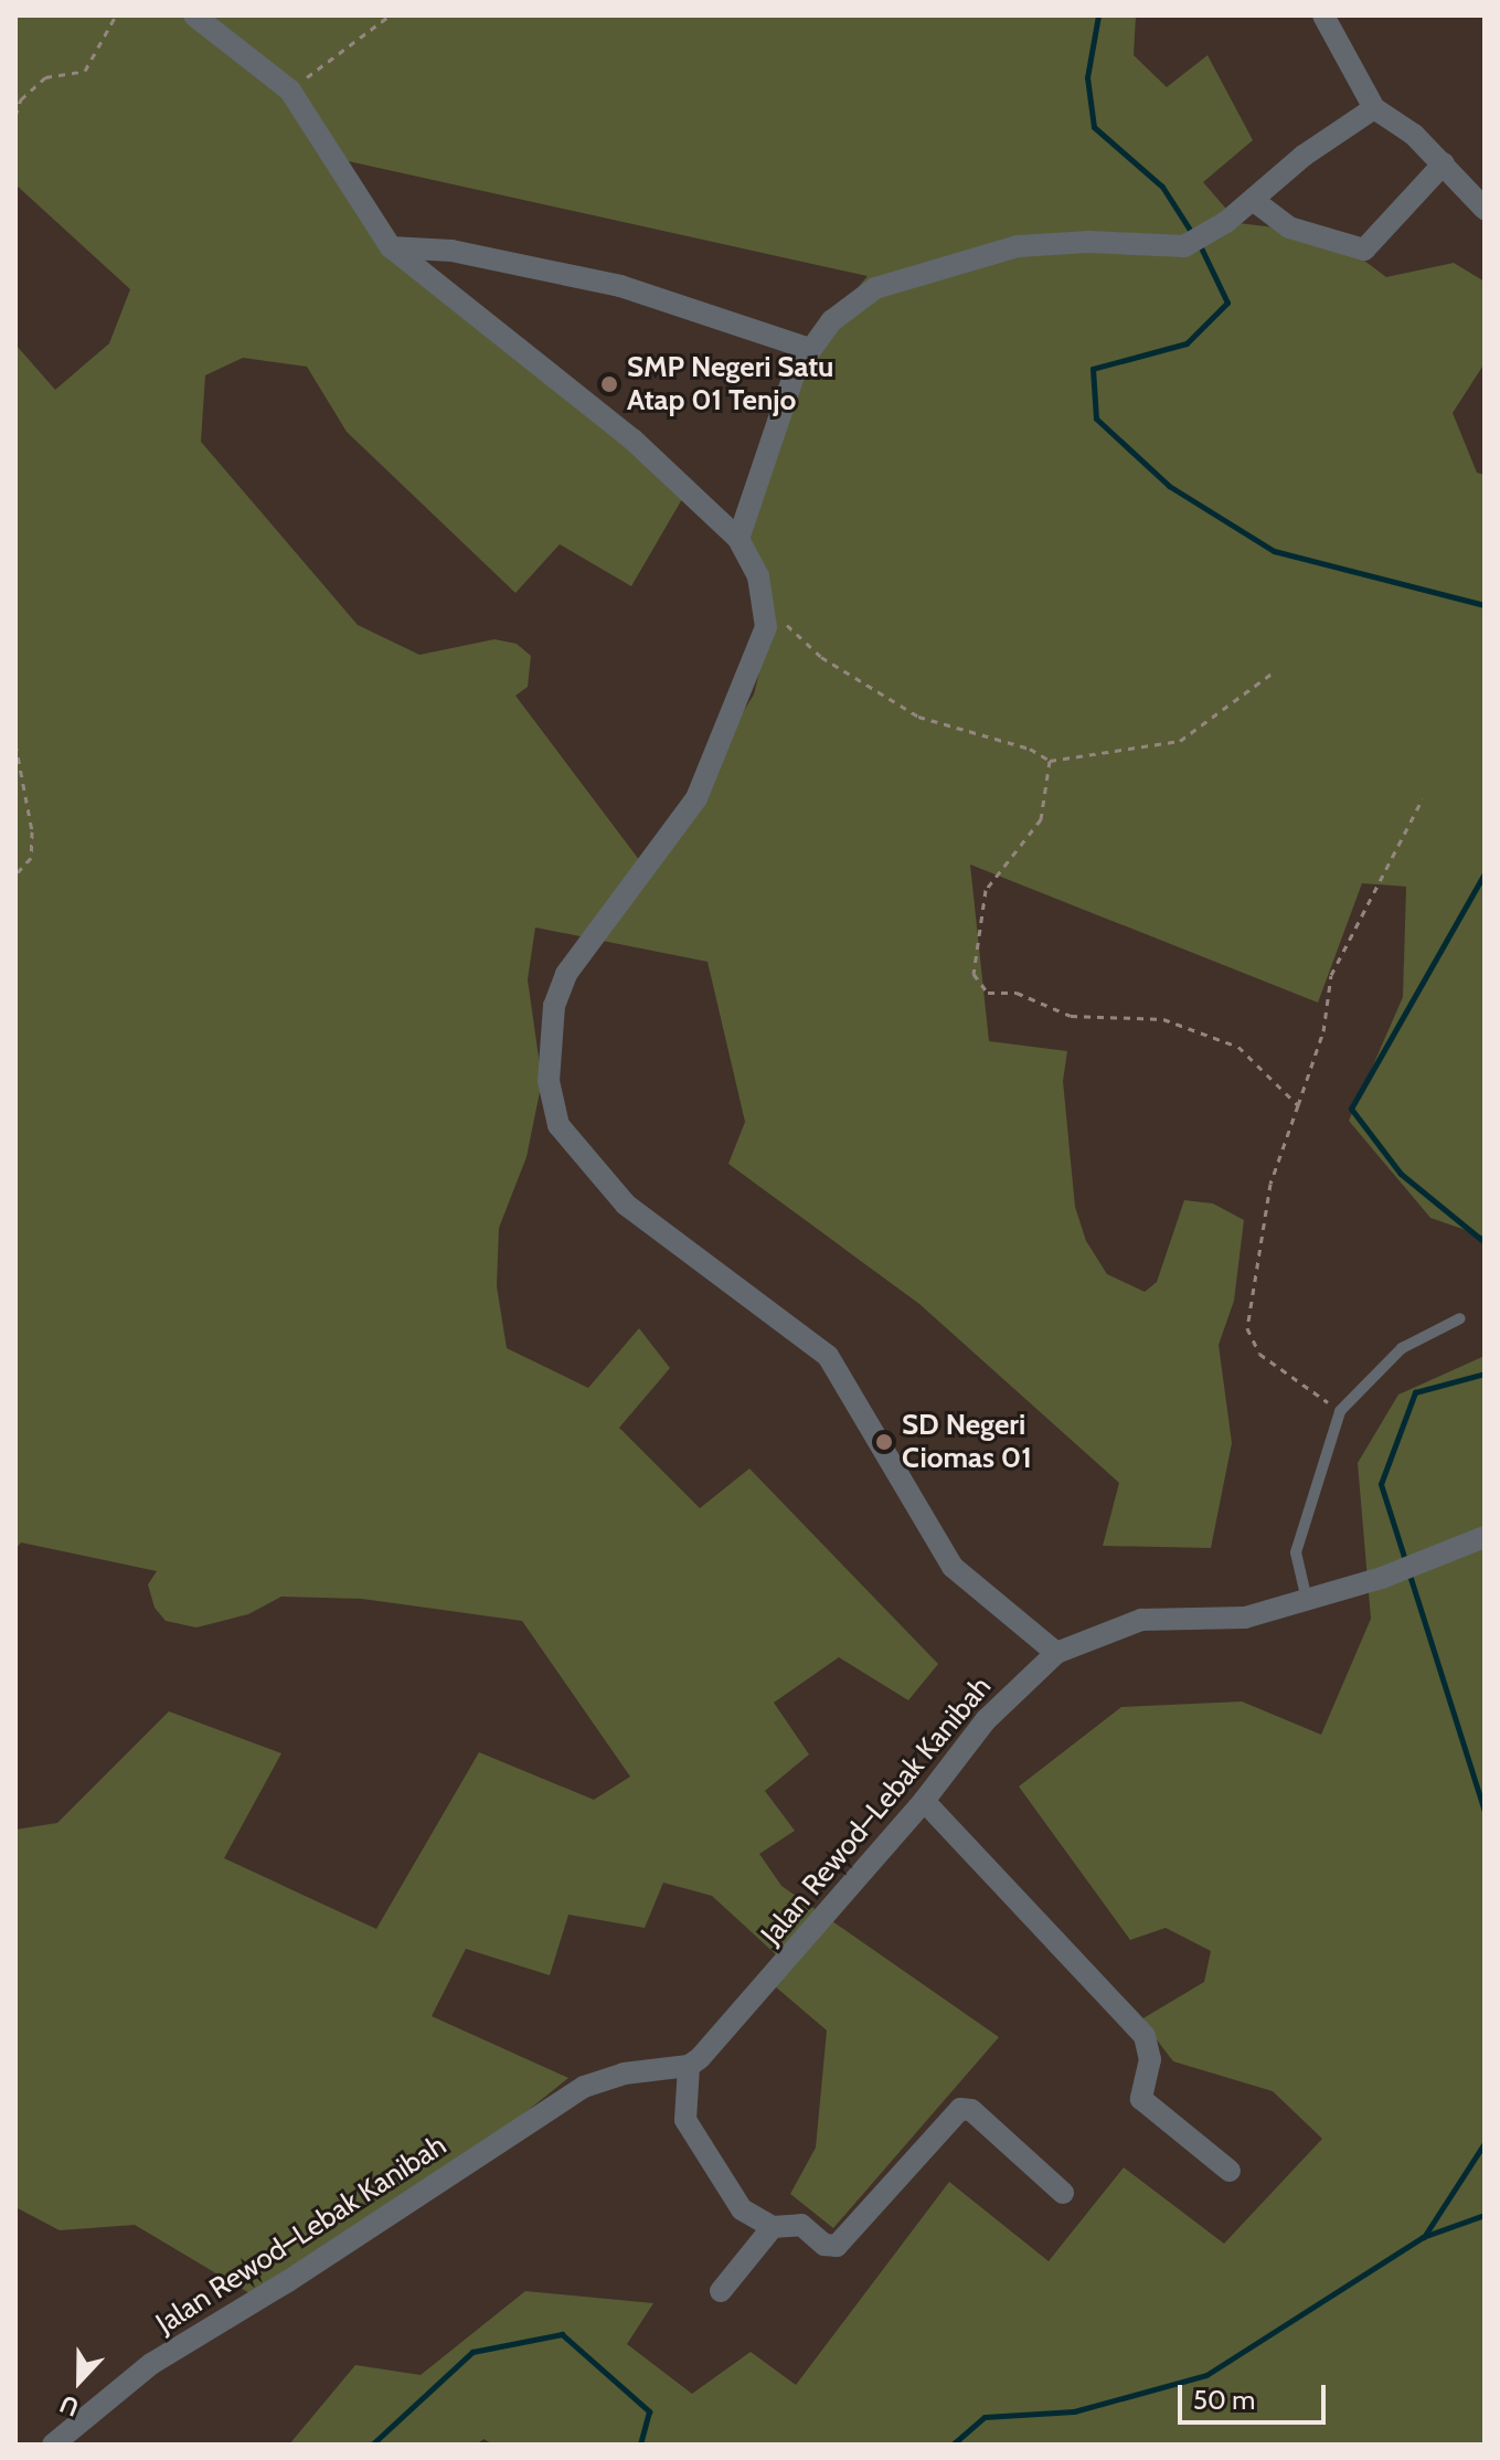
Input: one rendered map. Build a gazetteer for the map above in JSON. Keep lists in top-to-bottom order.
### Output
{
  "streets": {
    "street": ["Jalan Rewod–Lebak Kanibah"]
  },
  "places": ["SMP Negeri Satu Atap 01 Tenjo", "SD Negeri Ciomas 01"],
  "scale_bar": "50 m",
  "north": "bottom"
}
